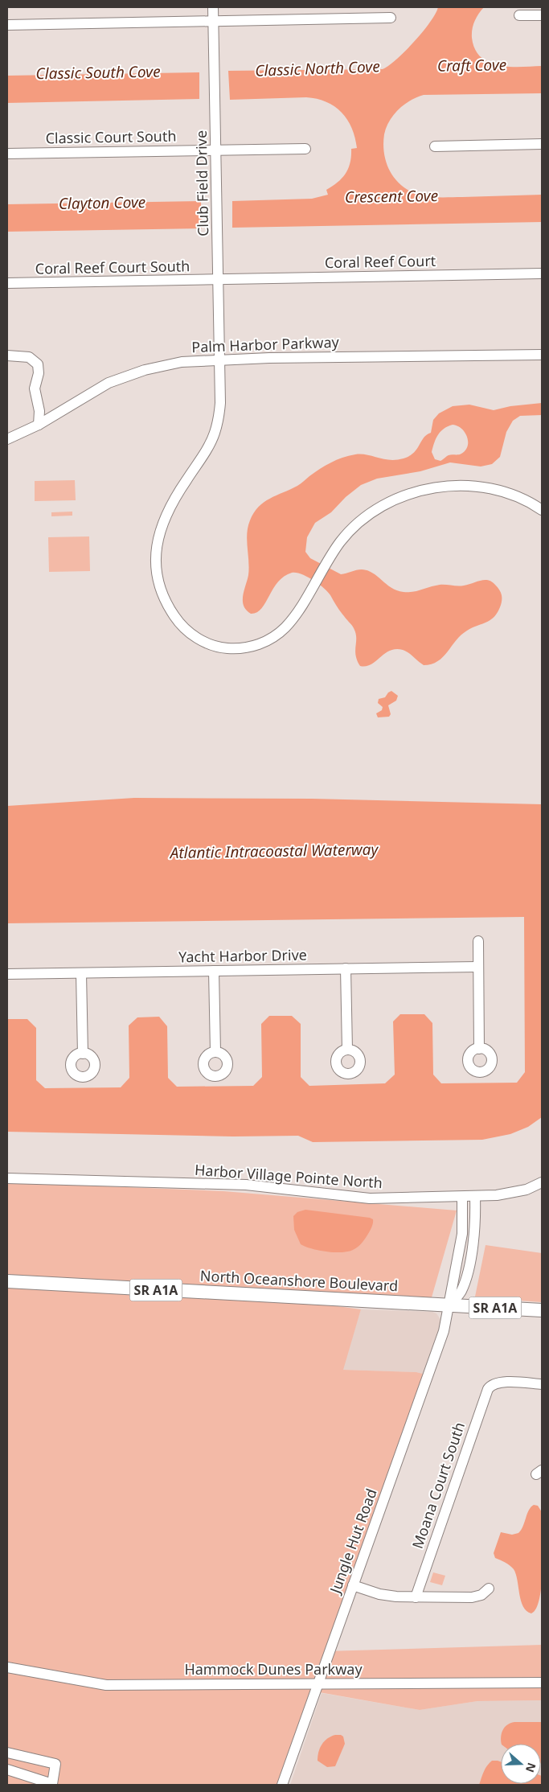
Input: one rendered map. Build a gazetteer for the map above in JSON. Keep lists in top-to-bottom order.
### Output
{
  "streets": {
    "main road": ["North Oceanshore Boulevard", "SR A1A"],
    "street": [
      "Classic Court South",
      "Club Field Drive",
      "Coral Reef Court",
      "Coral Reef Court South",
      "Palm Harbor Parkway",
      "Yacht Harbor Drive",
      "Harbor Village Pointe North",
      "Moana Court South",
      "Jungle Hut Road",
      "Hammock Dunes Parkway"
    ]
  },
  "crossings": [
    ["Classic Court South", "Club Field Drive"],
    ["Club Field Drive", "Coral Reef Court"],
    ["Club Field Drive", "Coral Reef Court South"],
    ["Club Field Drive", "Palm Harbor Parkway"],
    ["Coral Reef Court", "Coral Reef Court South"],
    ["Harbor Village Pointe North", "Jungle Hut Road"],
    ["North Oceanshore Boulevard", "Jungle Hut Road"],
    ["Jungle Hut Road", "Hammock Dunes Parkway"]
  ],
  "water": [
    "Craft Cove",
    "Classic North Cove",
    "Classic South Cove",
    "Crescent Cove",
    "Clayton Cove",
    "Atlantic Intracoastal Waterway"
  ],
  "north": "right"
}
